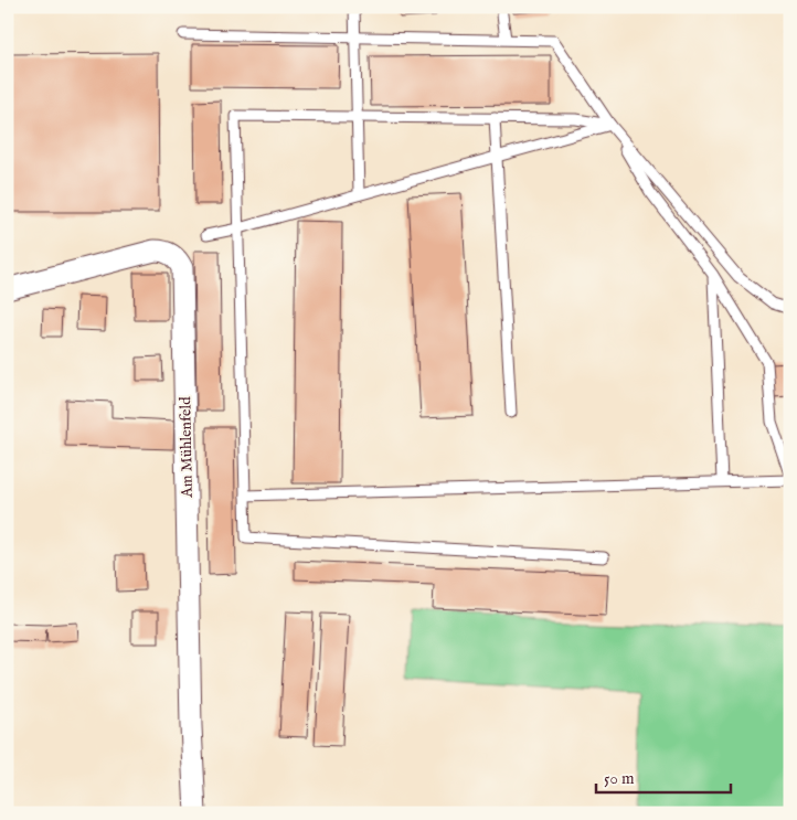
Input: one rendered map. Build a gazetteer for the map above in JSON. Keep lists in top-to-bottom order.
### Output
{
  "streets": {
    "street": ["Am Mühlenfeld"]
  },
  "scale_bar": "50 m"
}
